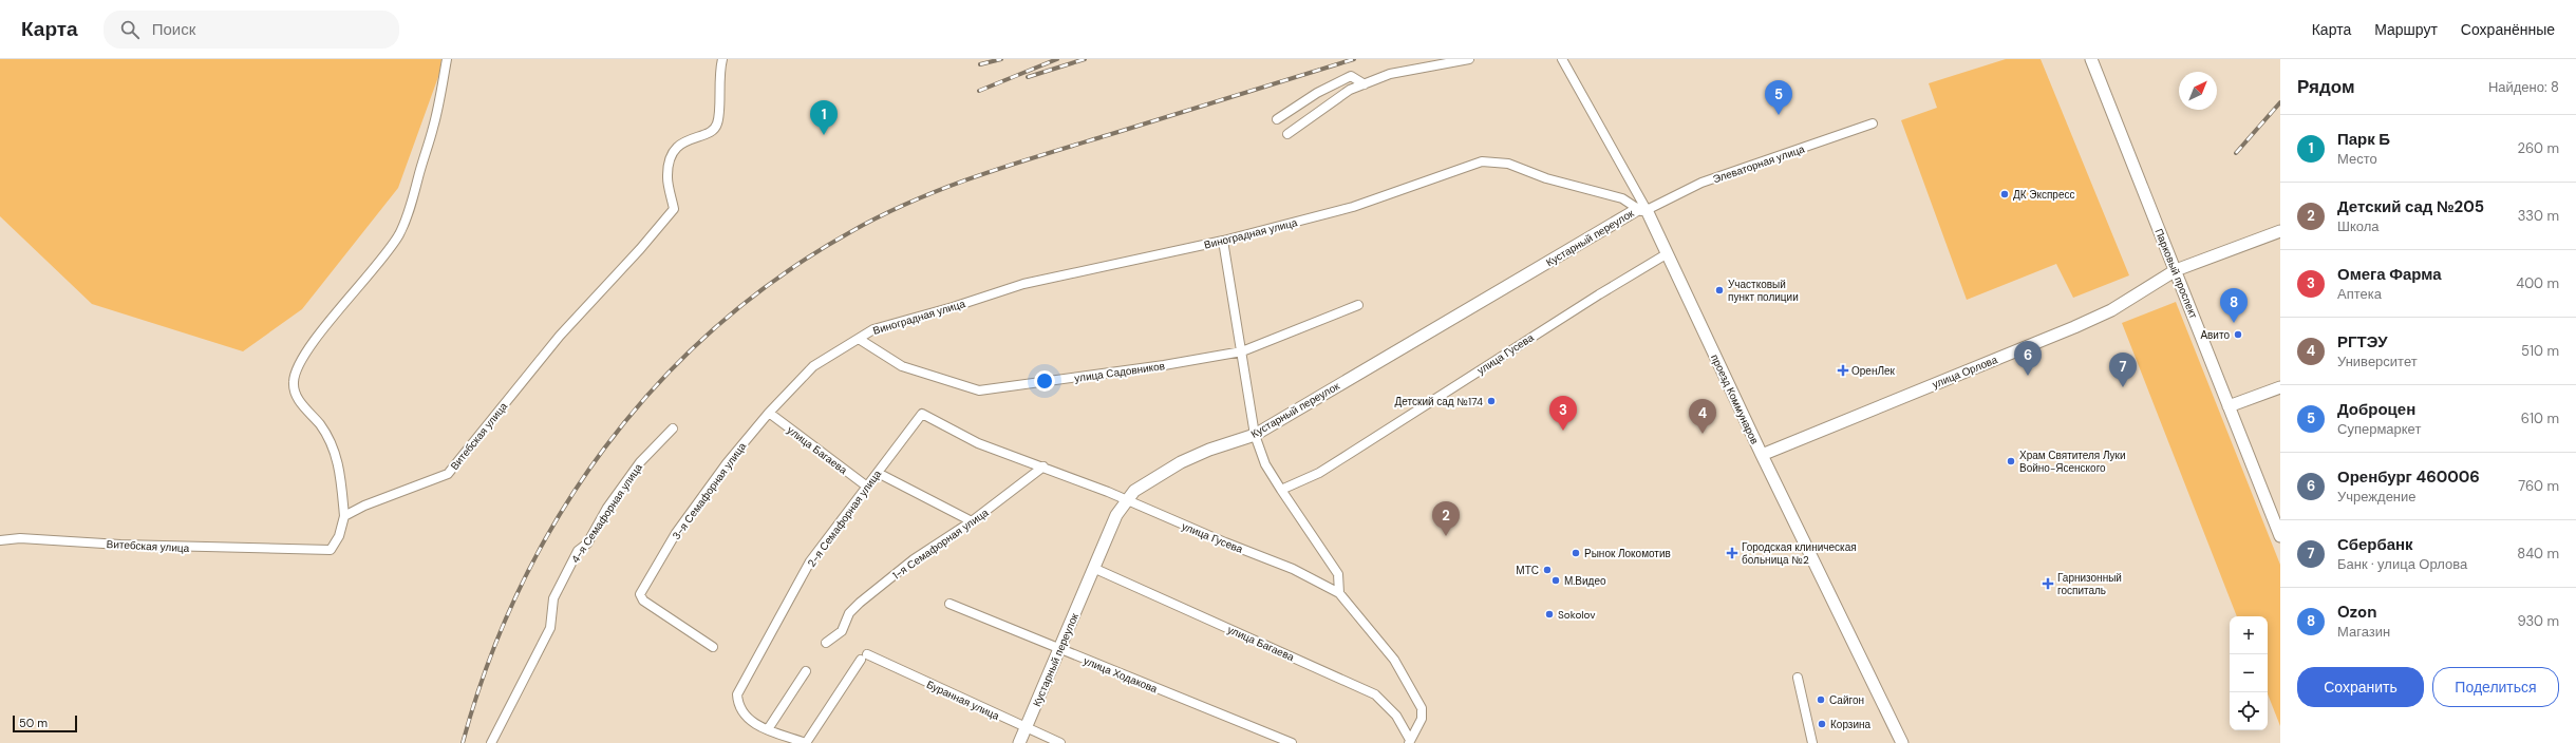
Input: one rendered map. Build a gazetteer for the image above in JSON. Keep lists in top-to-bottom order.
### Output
{
  "streets": {
    "street": [
      "Элеваторная улица",
      "Виноградная улица",
      "Кустарный переулок",
      "Парковый проспект",
      "улица Гусева",
      "улица Садовников",
      "улица Орлова",
      "проезд Коммунаров",
      "Витебская улица",
      "улица Багаева",
      "3-я Семафорная улица",
      "4-я Семафорная улица",
      "2-я Семафорная улица",
      "1-я Семафорная улица",
      "улица Ходакова",
      "Буранная улица"
    ]
  },
  "crossings": [
    ["Элеваторная улица", "Виноградная улица"],
    ["Элеваторная улица", "Кустарный переулок"],
    ["Элеваторная улица", "проезд Коммунаров"],
    ["Виноградная улица", "Кустарный переулок"],
    ["Виноградная улица", "улица Садовников"],
    ["Виноградная улица", "проезд Коммунаров"],
    ["Виноградная улица", "3-я Семафорная улица"],
    ["Кустарный переулок", "улица Гусева"],
    ["Кустарный переулок", "проезд Коммунаров"],
    ["Кустарный переулок", "улица Багаева"],
    ["Кустарный переулок", "улица Ходакова"],
    ["Кустарный переулок", "Буранная улица"],
    ["Парковый проспект", "улица Орлова"],
    ["улица Гусева", "проезд Коммунаров"],
    ["улица Гусева", "улица Багаева"],
    ["улица Гусева", "2-я Семафорная улица"],
    ["улица Гусева", "1-я Семафорная улица"],
    ["улица Садовников", "3-я Семафорная улица"],
    ["улица Орлова", "проезд Коммунаров"],
    ["улица Багаева", "3-я Семафорная улица"],
    ["улица Багаева", "2-я Семафорная улица"]
  ],
  "places": {
    "other": [
      "ДК Экспресс",
      "Участковый пункт полиции",
      "Авито",
      "Детский сад №174",
      "Храм Святителя Луки Войно-Ясенского",
      "Рынок Локомотив",
      "МТС",
      "М.Видео",
      "Sokolov",
      "Сайгон",
      "Корзина"
    ],
    "health": ["ОренЛек", "Городская клиническая больница №2", "Гарнизонный госпиталь"]
  },
  "scale_bar": "50 m",
  "north": "top right",
  "page": {
    "header": "Карта",
    "search": "Поиск",
    "nav": ["Карта", "Маршрут", "Сохранённые"],
    "heading": ["Рядом", "Найдено: 8"],
    "pins": [
      "5",
      "1",
      "8",
      "6",
      "7",
      "3",
      "4",
      "2"
    ],
    "list": [
      {
        "mark": "1",
        "name": "Парк Б",
        "note": "Место",
        "value": "260 m"
      },
      {
        "mark": "2",
        "name": "Детский сад №205",
        "note": "Школа",
        "value": "330 m"
      },
      {
        "mark": "3",
        "name": "Омега Фарма",
        "note": "Аптека",
        "value": "400 m"
      },
      {
        "mark": "4",
        "name": "РГТЭУ",
        "note": "Университет",
        "value": "510 m"
      },
      {
        "mark": "5",
        "name": "Доброцен",
        "note": "Супермаркет",
        "value": "610 m"
      },
      {
        "mark": "6",
        "name": "Оренбург 460006",
        "note": "Учреждение",
        "value": "760 m"
      },
      {
        "mark": "7",
        "name": "Сбербанк",
        "note": "Банк · улица Орлова",
        "value": "840 m"
      },
      {
        "mark": "8",
        "name": "Ozon",
        "note": "Магазин",
        "value": "930 m"
      }
    ],
    "map_buttons": ["+", "−"],
    "buttons": ["Сохранить", "Поделиться"],
    "scale": "50 m"
  }
}
